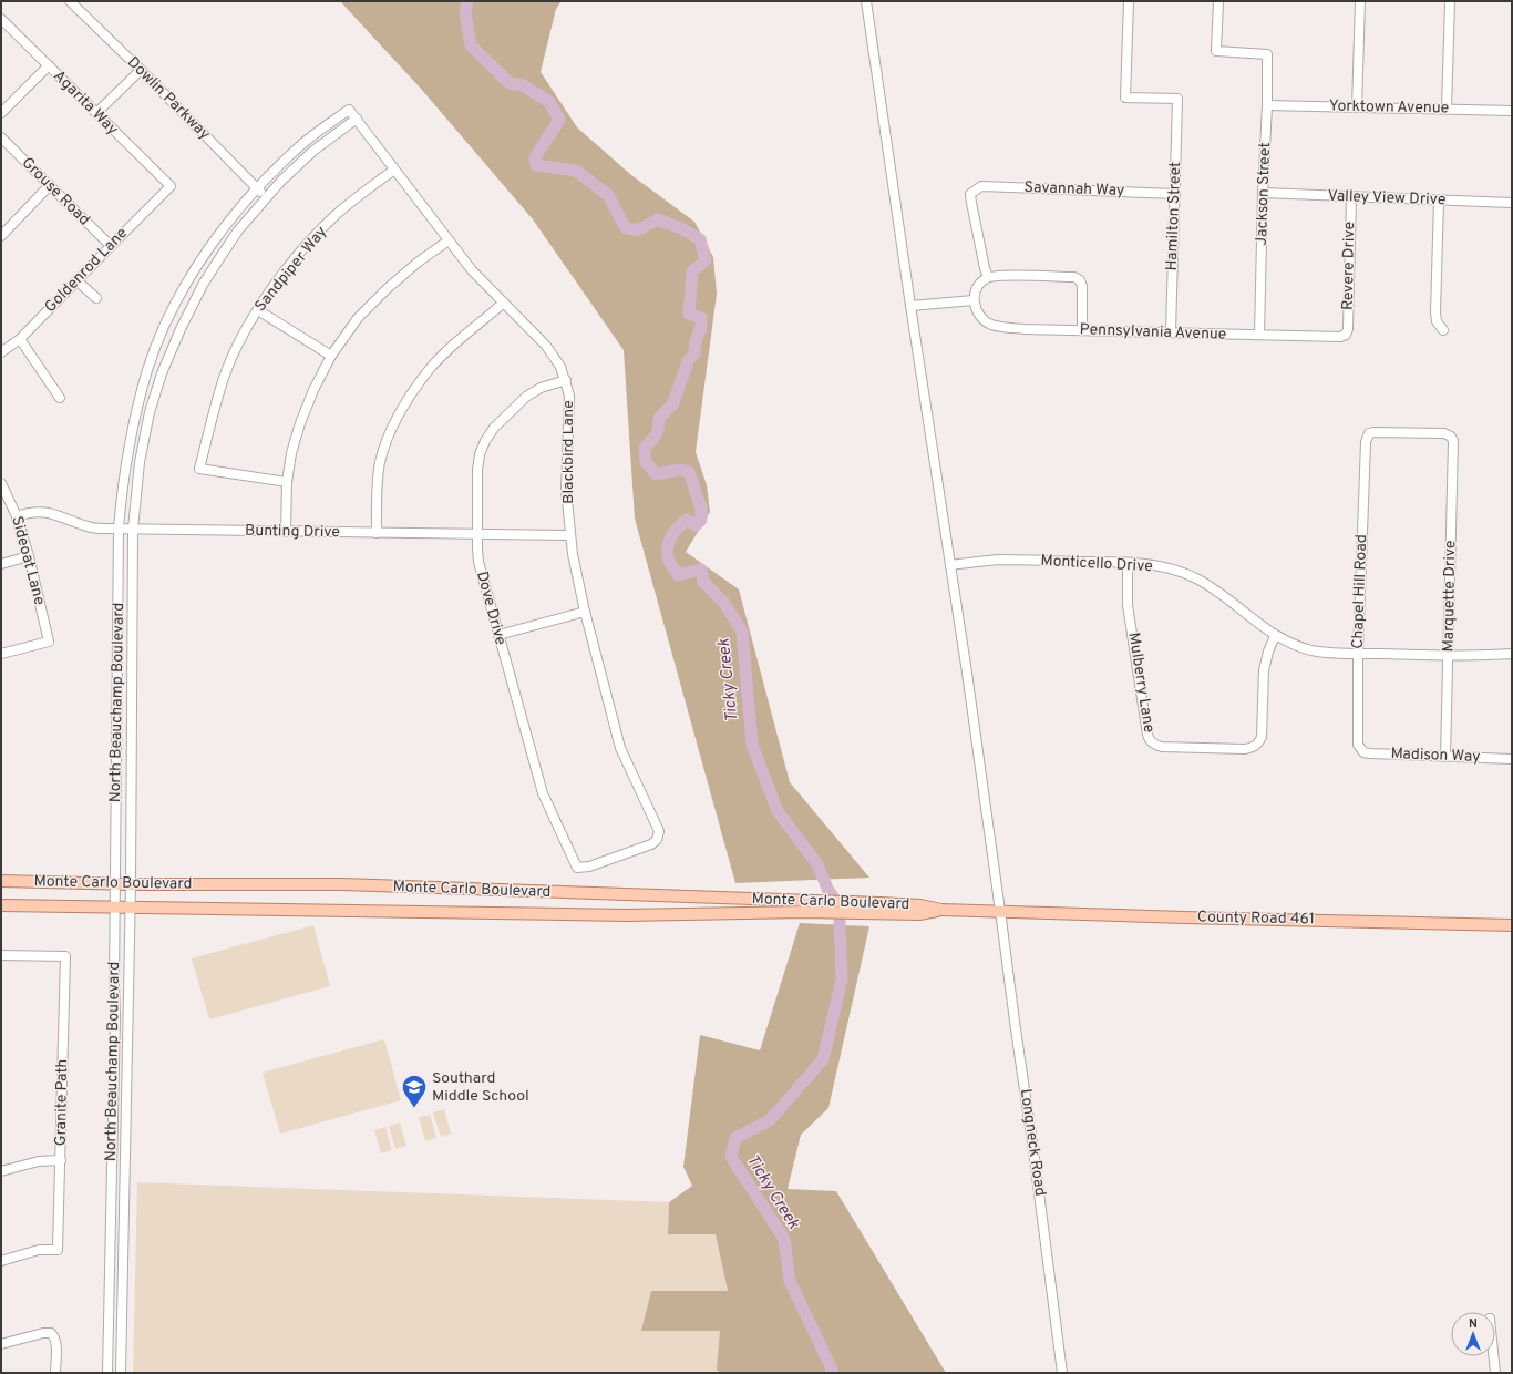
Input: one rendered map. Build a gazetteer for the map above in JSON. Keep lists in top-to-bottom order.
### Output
{
  "streets": {
    "main road": ["Monte Carlo Boulevard", "County Road 461"],
    "street": [
      "Dowlin Parkway",
      "Agarita Way",
      "Yorktown Avenue",
      "Savannah Way",
      "Grouse Road",
      "Jackson Street",
      "Valley View Drive",
      "Hamilton Street",
      "Revere Drive",
      "Sandpiper Way",
      "Goldenrod Lane",
      "Pennsylvania Avenue",
      "Blackbird Lane",
      "Bunting Drive",
      "Sideoat Lane",
      "Monticello Drive",
      "Chapel Hill Road",
      "Marquette Drive",
      "Dove Drive",
      "Mulberry Lane",
      "North Beauchamp Boulevard",
      "Madison Way",
      "Granite Path",
      "Longneck Road"
    ]
  },
  "crossings": [
    ["Dowlin Parkway", "North Beauchamp Boulevard"],
    ["Agarita Way", "Goldenrod Lane"],
    ["Yorktown Avenue", "Jackson Street"],
    ["Savannah Way", "Hamilton Street"],
    ["Grouse Road", "Goldenrod Lane"],
    ["Jackson Street", "Valley View Drive"],
    ["Jackson Street", "Pennsylvania Avenue"],
    ["Valley View Drive", "Revere Drive"],
    ["Hamilton Street", "Pennsylvania Avenue"],
    ["Revere Drive", "Pennsylvania Avenue"],
    ["Sandpiper Way", "Blackbird Lane"],
    ["Blackbird Lane", "Bunting Drive"],
    ["Blackbird Lane", "Dove Drive"],
    ["Blackbird Lane", "North Beauchamp Boulevard"],
    ["Bunting Drive", "Sideoat Lane"],
    ["Bunting Drive", "Dove Drive"],
    ["Bunting Drive", "North Beauchamp Boulevard"],
    ["Monticello Drive", "Chapel Hill Road"],
    ["Monticello Drive", "Marquette Drive"],
    ["Monticello Drive", "Mulberry Lane"],
    ["Monticello Drive", "Longneck Road"],
    ["Chapel Hill Road", "Marquette Drive"],
    ["Chapel Hill Road", "Madison Way"],
    ["Marquette Drive", "Madison Way"],
    ["North Beauchamp Boulevard", "Monte Carlo Boulevard"],
    ["Monte Carlo Boulevard", "County Road 461"],
    ["Monte Carlo Boulevard", "Longneck Road"],
    ["County Road 461", "Longneck Road"]
  ],
  "water": ["Ticky Creek"],
  "places": {
    "school or university": ["Southard Middle School"]
  },
  "north": "top"
}
